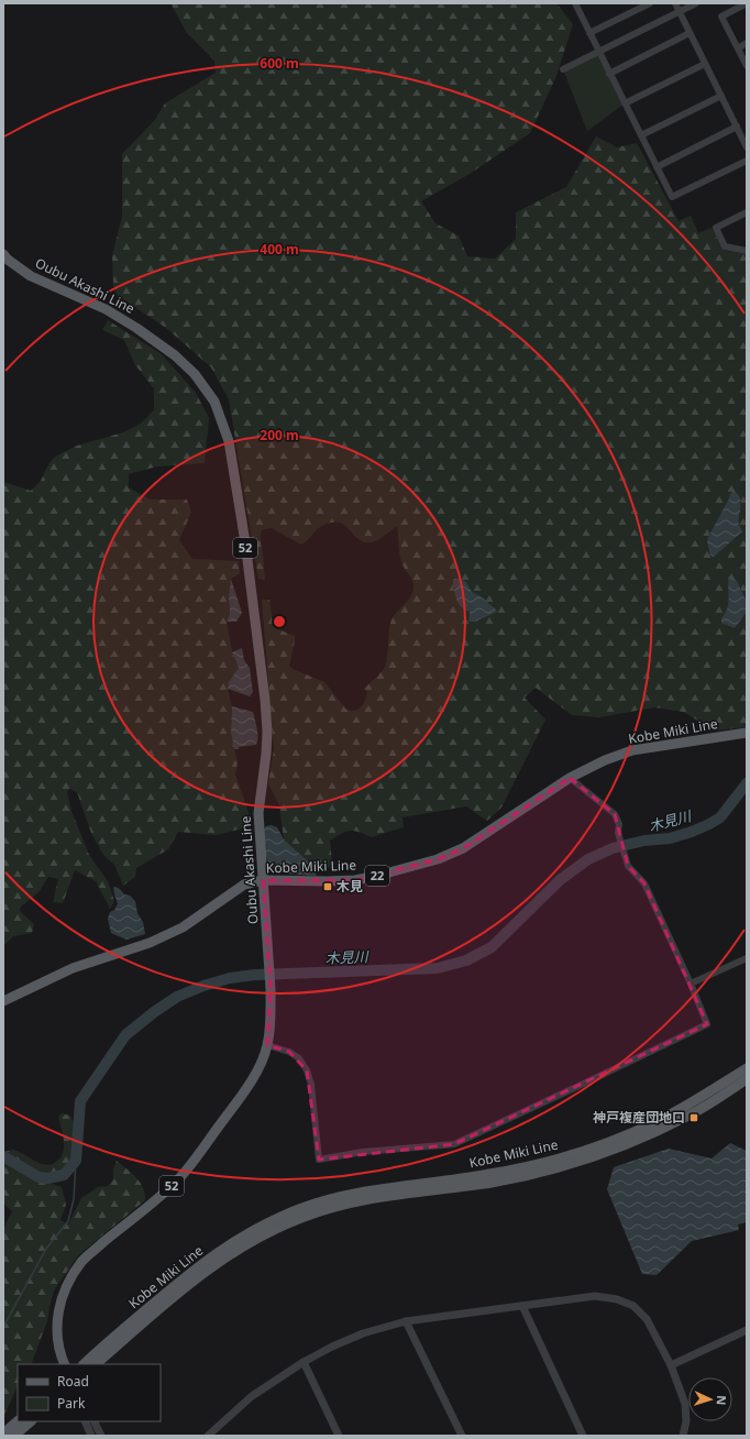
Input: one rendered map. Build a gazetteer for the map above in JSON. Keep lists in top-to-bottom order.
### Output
{
  "streets": {
    "main road": [
      "Oubu Akashi Line",
      "52",
      "Kobe Miki Line",
      "22"
    ]
  },
  "crossings": [
    ["Oubu Akashi Line", "Kobe Miki Line"]
  ],
  "water": ["木見川"],
  "places": {
    "transit": ["木見", "神戸複産団地口"]
  },
  "legend": ["Road", "Park"],
  "north": "right",
  "rings": ["600 m", "400 m", "200 m"]
}
